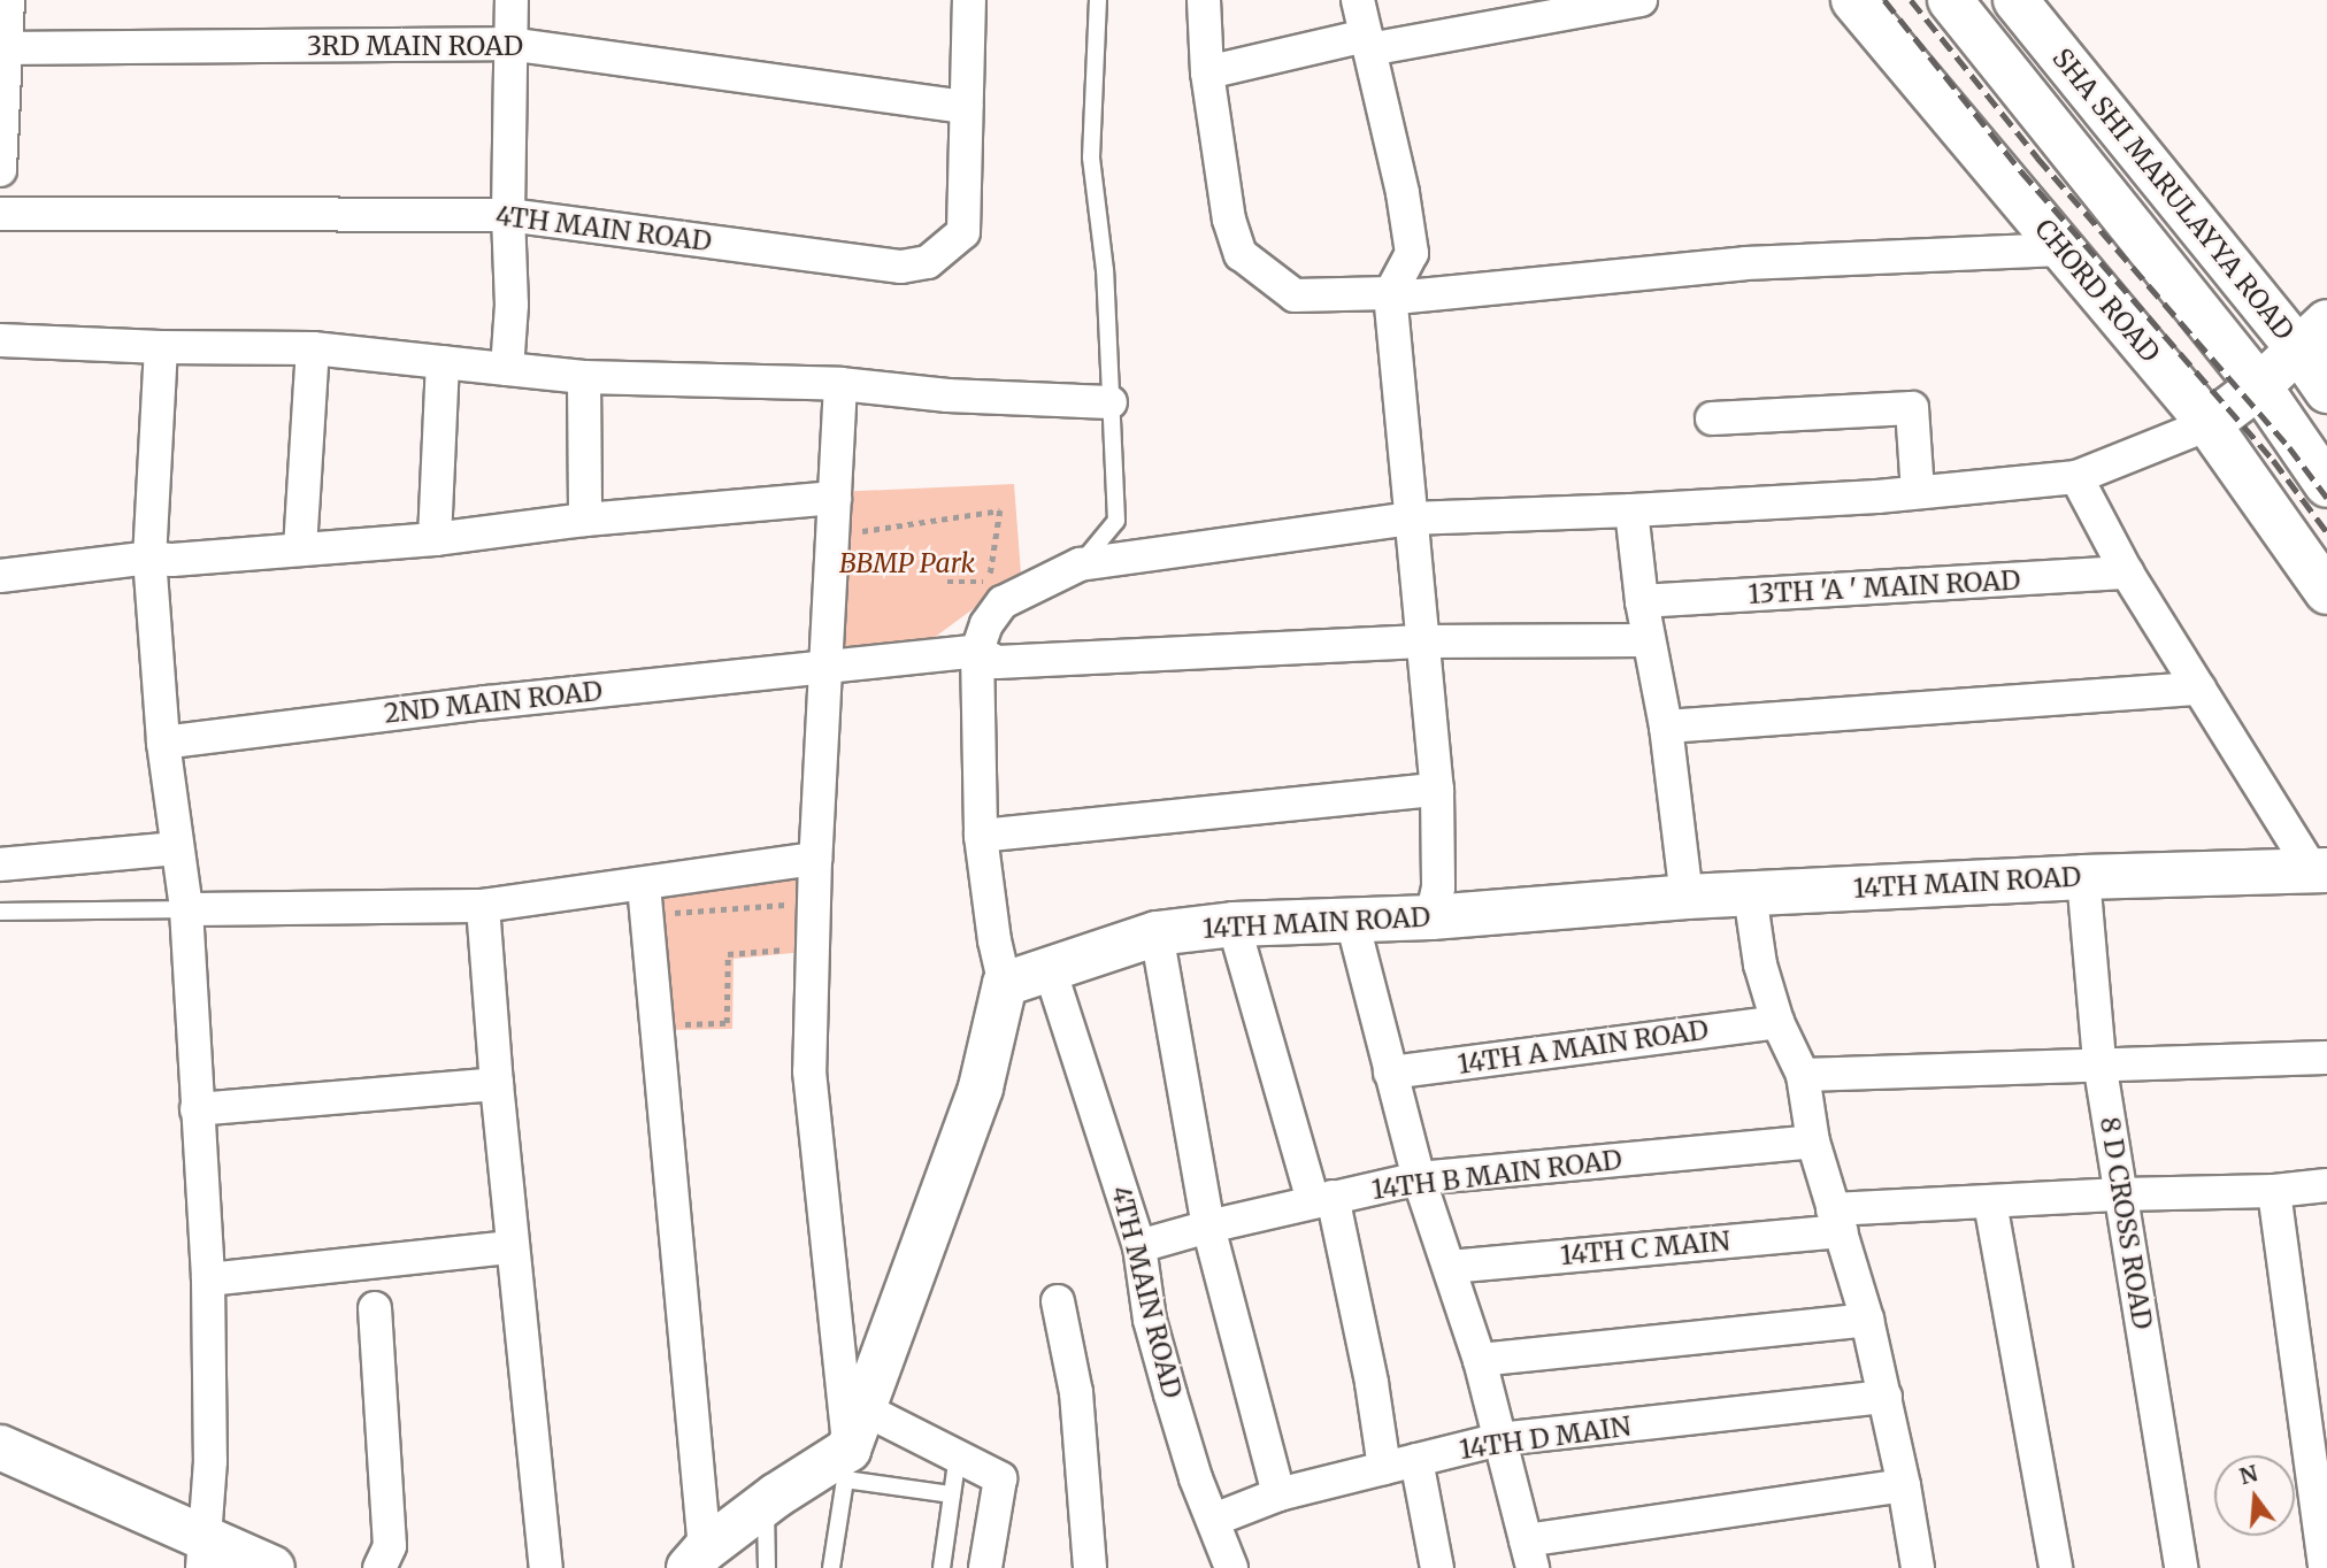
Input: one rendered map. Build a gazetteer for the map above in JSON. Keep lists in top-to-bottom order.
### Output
{
  "streets": {
    "street": [
      "3RD MAIN ROAD",
      "SHA SHI MARULAYYA ROAD",
      "4TH MAIN ROAD",
      "CHORD ROAD",
      "13TH 'A ' MAIN ROAD",
      "2ND MAIN ROAD",
      "14TH MAIN ROAD",
      "14TH A MAIN ROAD",
      "14TH B MAIN ROAD",
      "8 D CROSS ROAD",
      "14TH C MAIN",
      "14TH D MAIN"
    ]
  },
  "crossings": [
    ["3RD MAIN ROAD", "4TH MAIN ROAD"],
    ["4TH MAIN ROAD", "14TH MAIN ROAD"],
    ["4TH MAIN ROAD", "14TH B MAIN ROAD"],
    ["4TH MAIN ROAD", "14TH D MAIN"],
    ["14TH MAIN ROAD", "8 D CROSS ROAD"]
  ],
  "parks": ["BBMP Park"],
  "north": "top"
}
